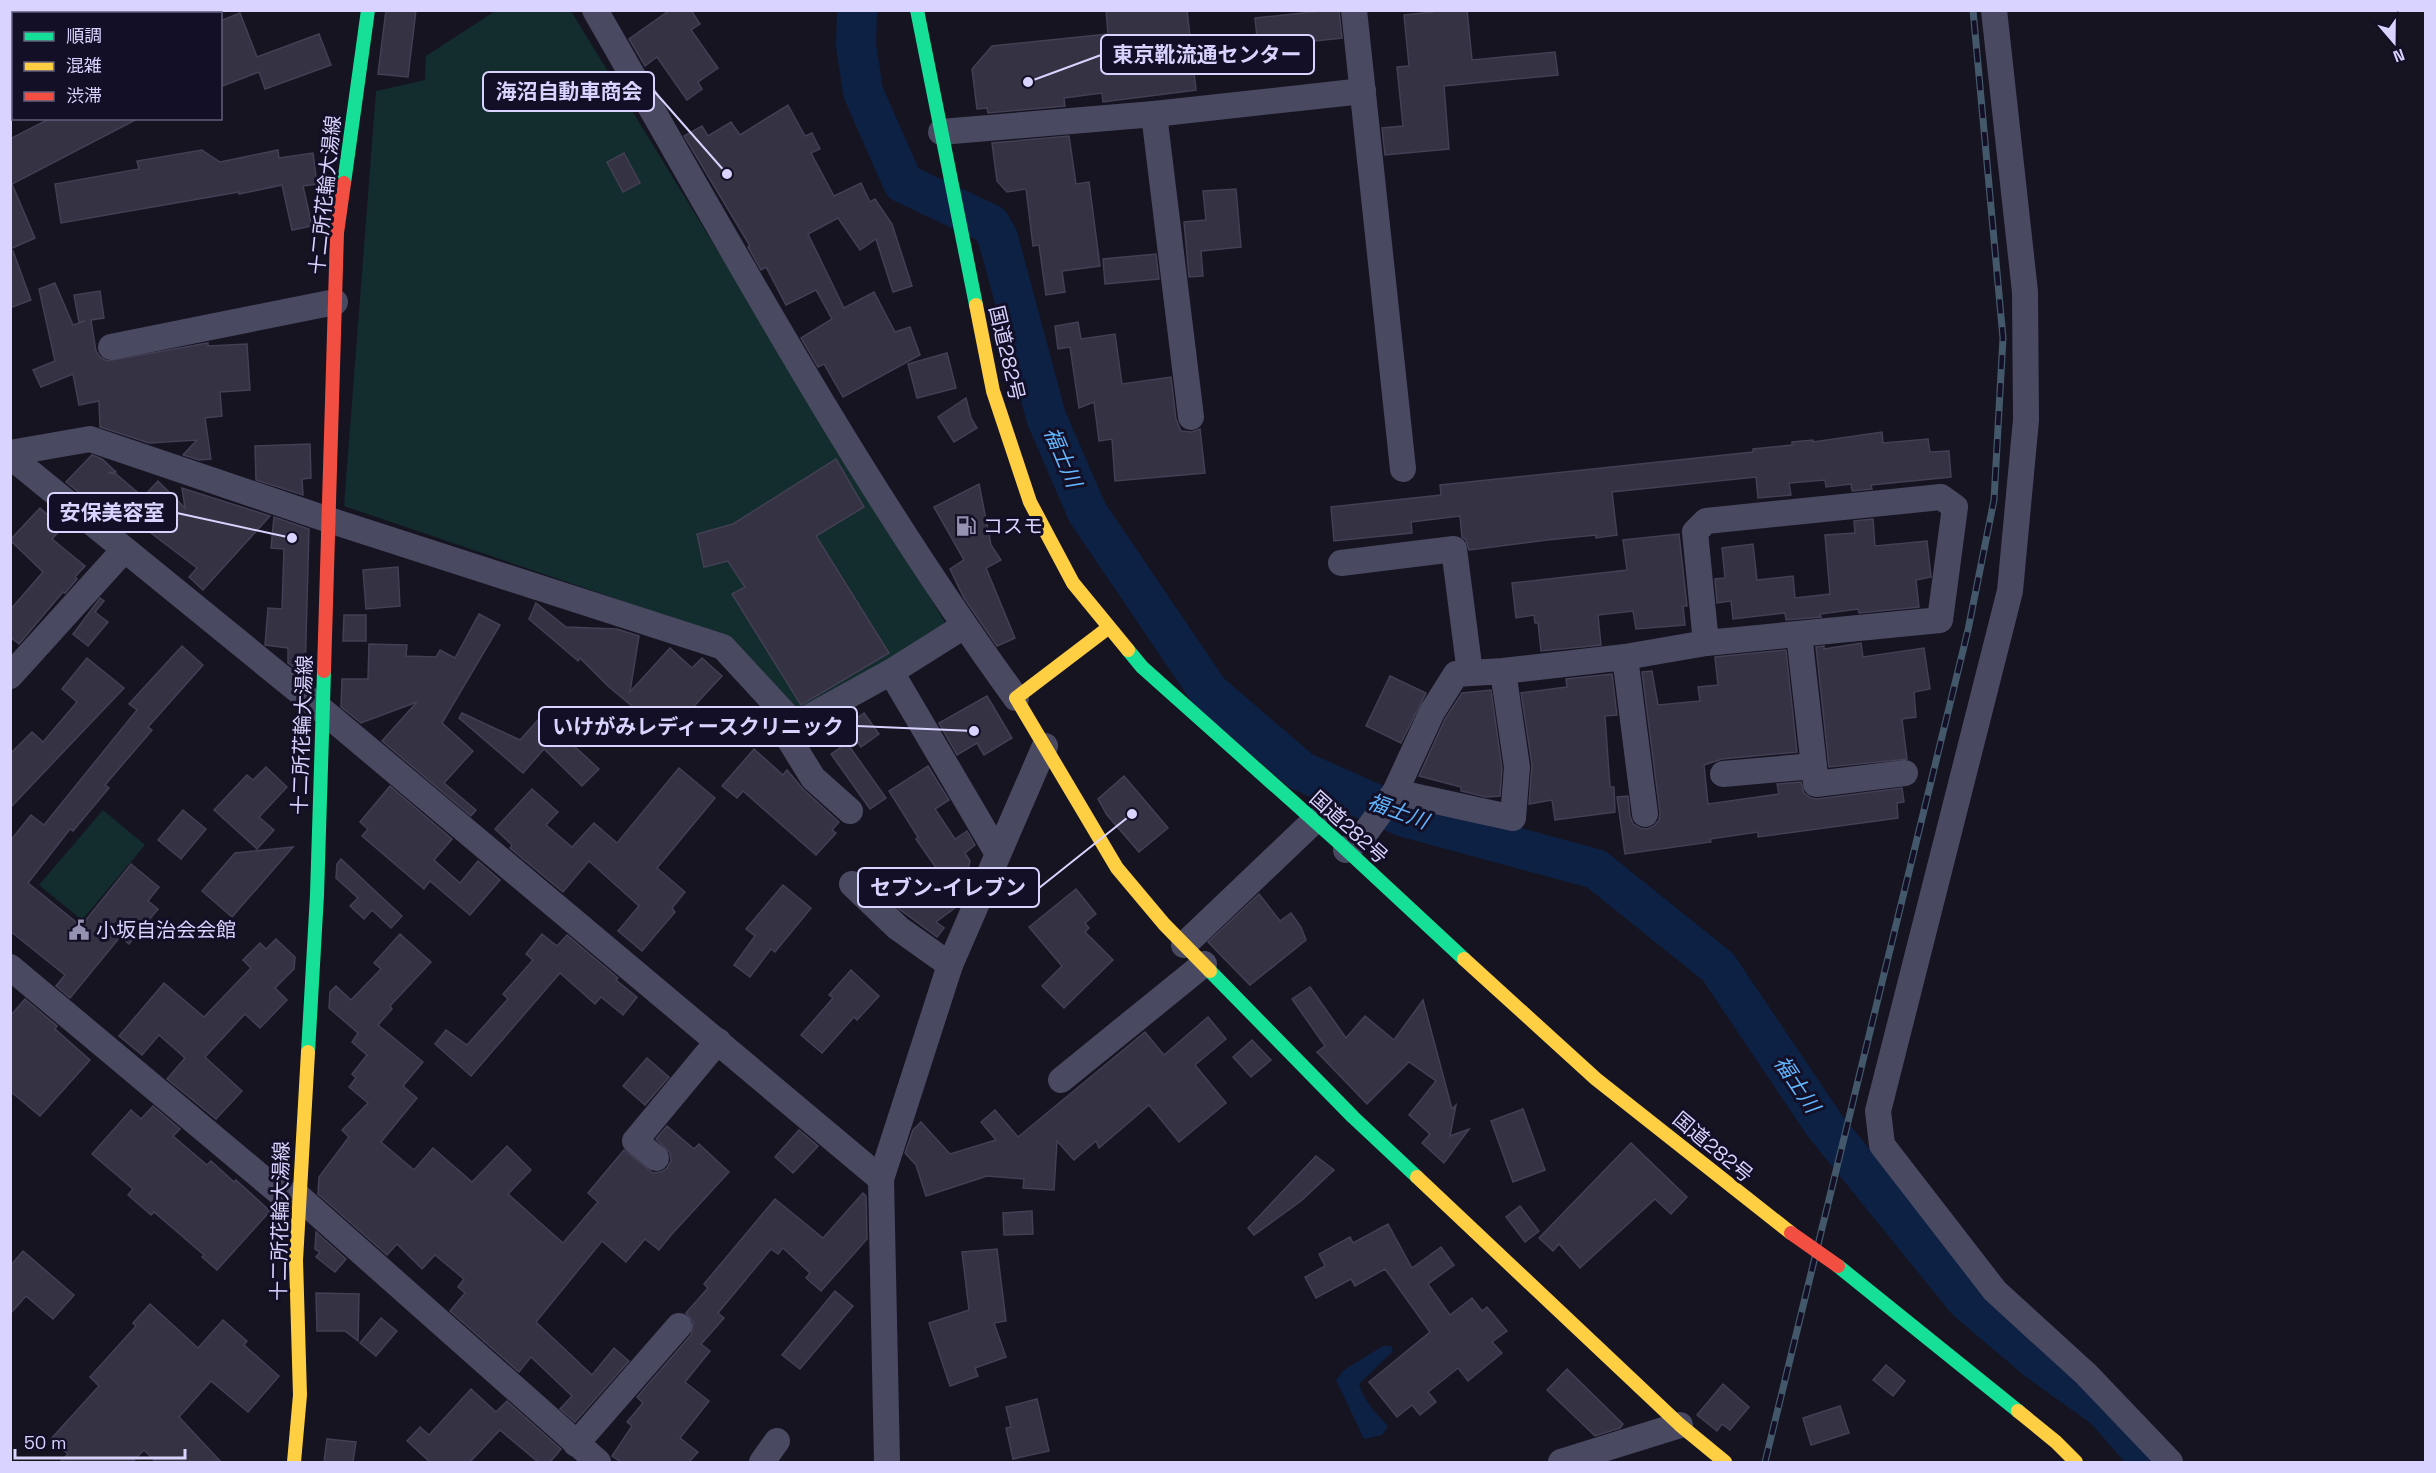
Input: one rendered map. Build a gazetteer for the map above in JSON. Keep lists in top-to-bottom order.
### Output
{
  "streets": {
    "main road": ["十二所花輪大湯線", "国道282号"]
  },
  "water": ["福士川"],
  "places": {
    "other": [
      "東京靴流通センター",
      "海沼自動車商会",
      "安保美容室",
      "いけがみレディースクリニック",
      "セブン-イレブン"
    ],
    "fuel station": ["コスモ"],
    "public building": ["小坂自治会会館"]
  },
  "legend": ["順調", "混雑", "渋滞"],
  "scale_bar": "50 m",
  "north": "bottom"
}
